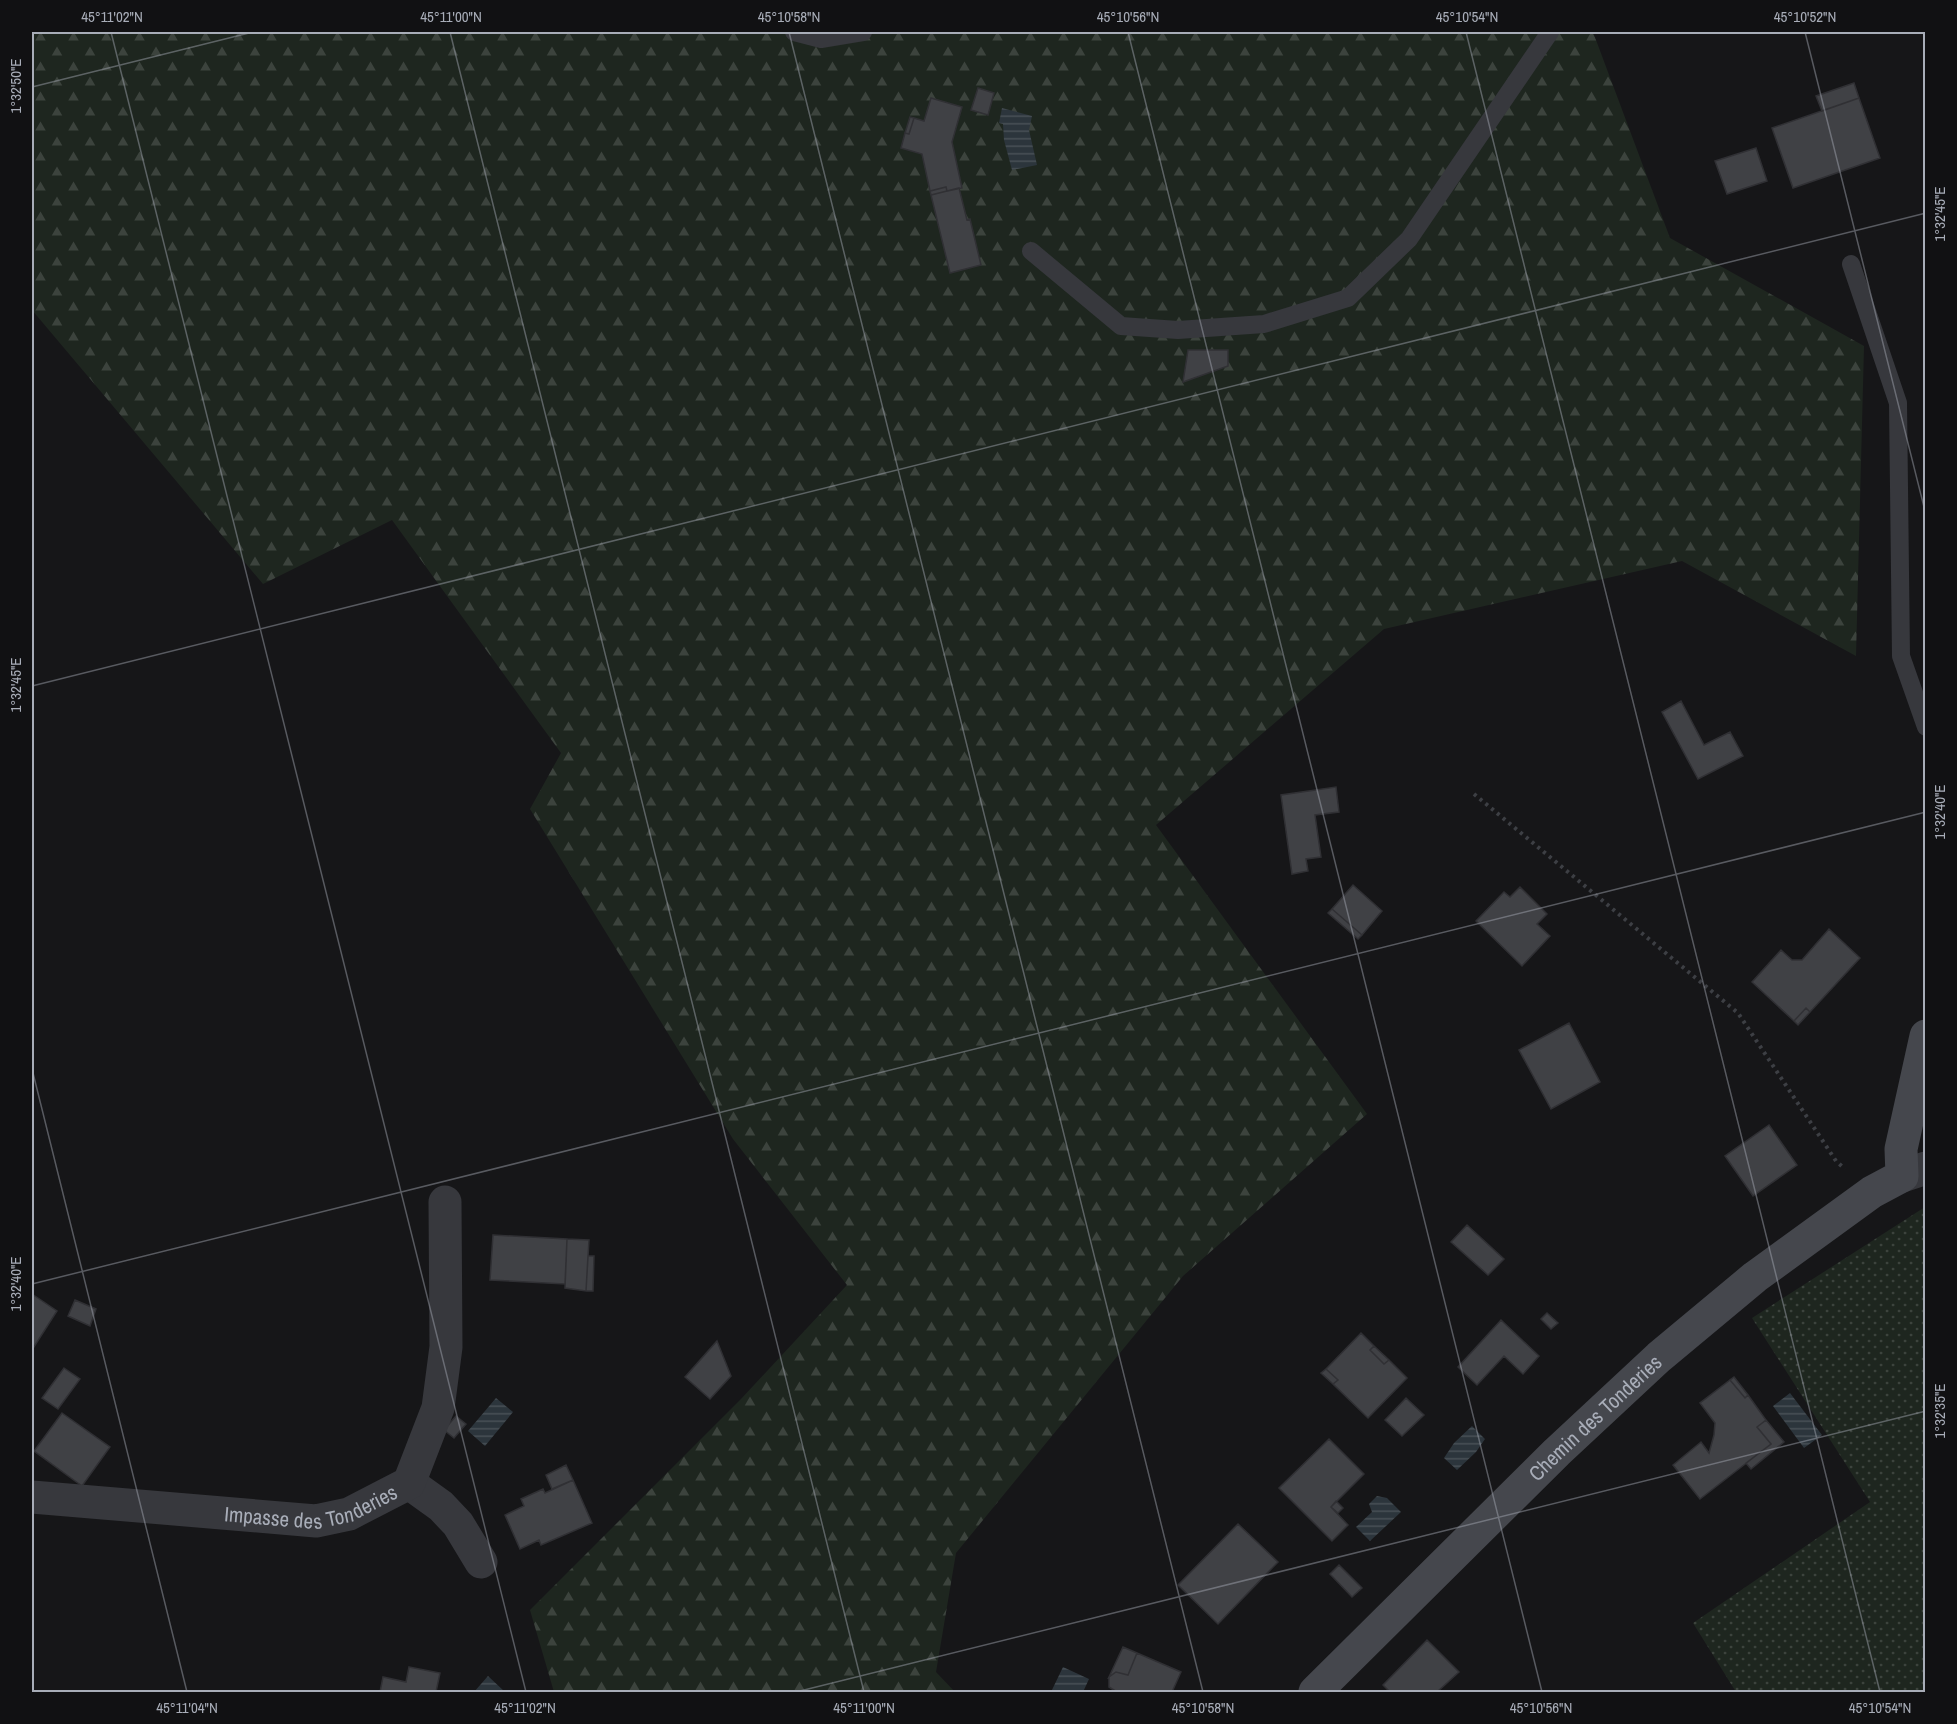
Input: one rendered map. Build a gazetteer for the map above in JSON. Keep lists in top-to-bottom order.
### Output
{
  "streets": {
    "street": ["Chemin des Tonderies", "Impasse des Tonderies"]
  },
  "coordinates": [
    "45°11'02\"N",
    "45°11'00\"N",
    "45°10'58\"N",
    "45°10'56\"N",
    "45°10'54\"N",
    "45°10'52\"N",
    "1°32'50\"E",
    "1°32'45\"E",
    "1°32'40\"E",
    "1°32'35\"E",
    "45°11'04\"N"
  ]
}
